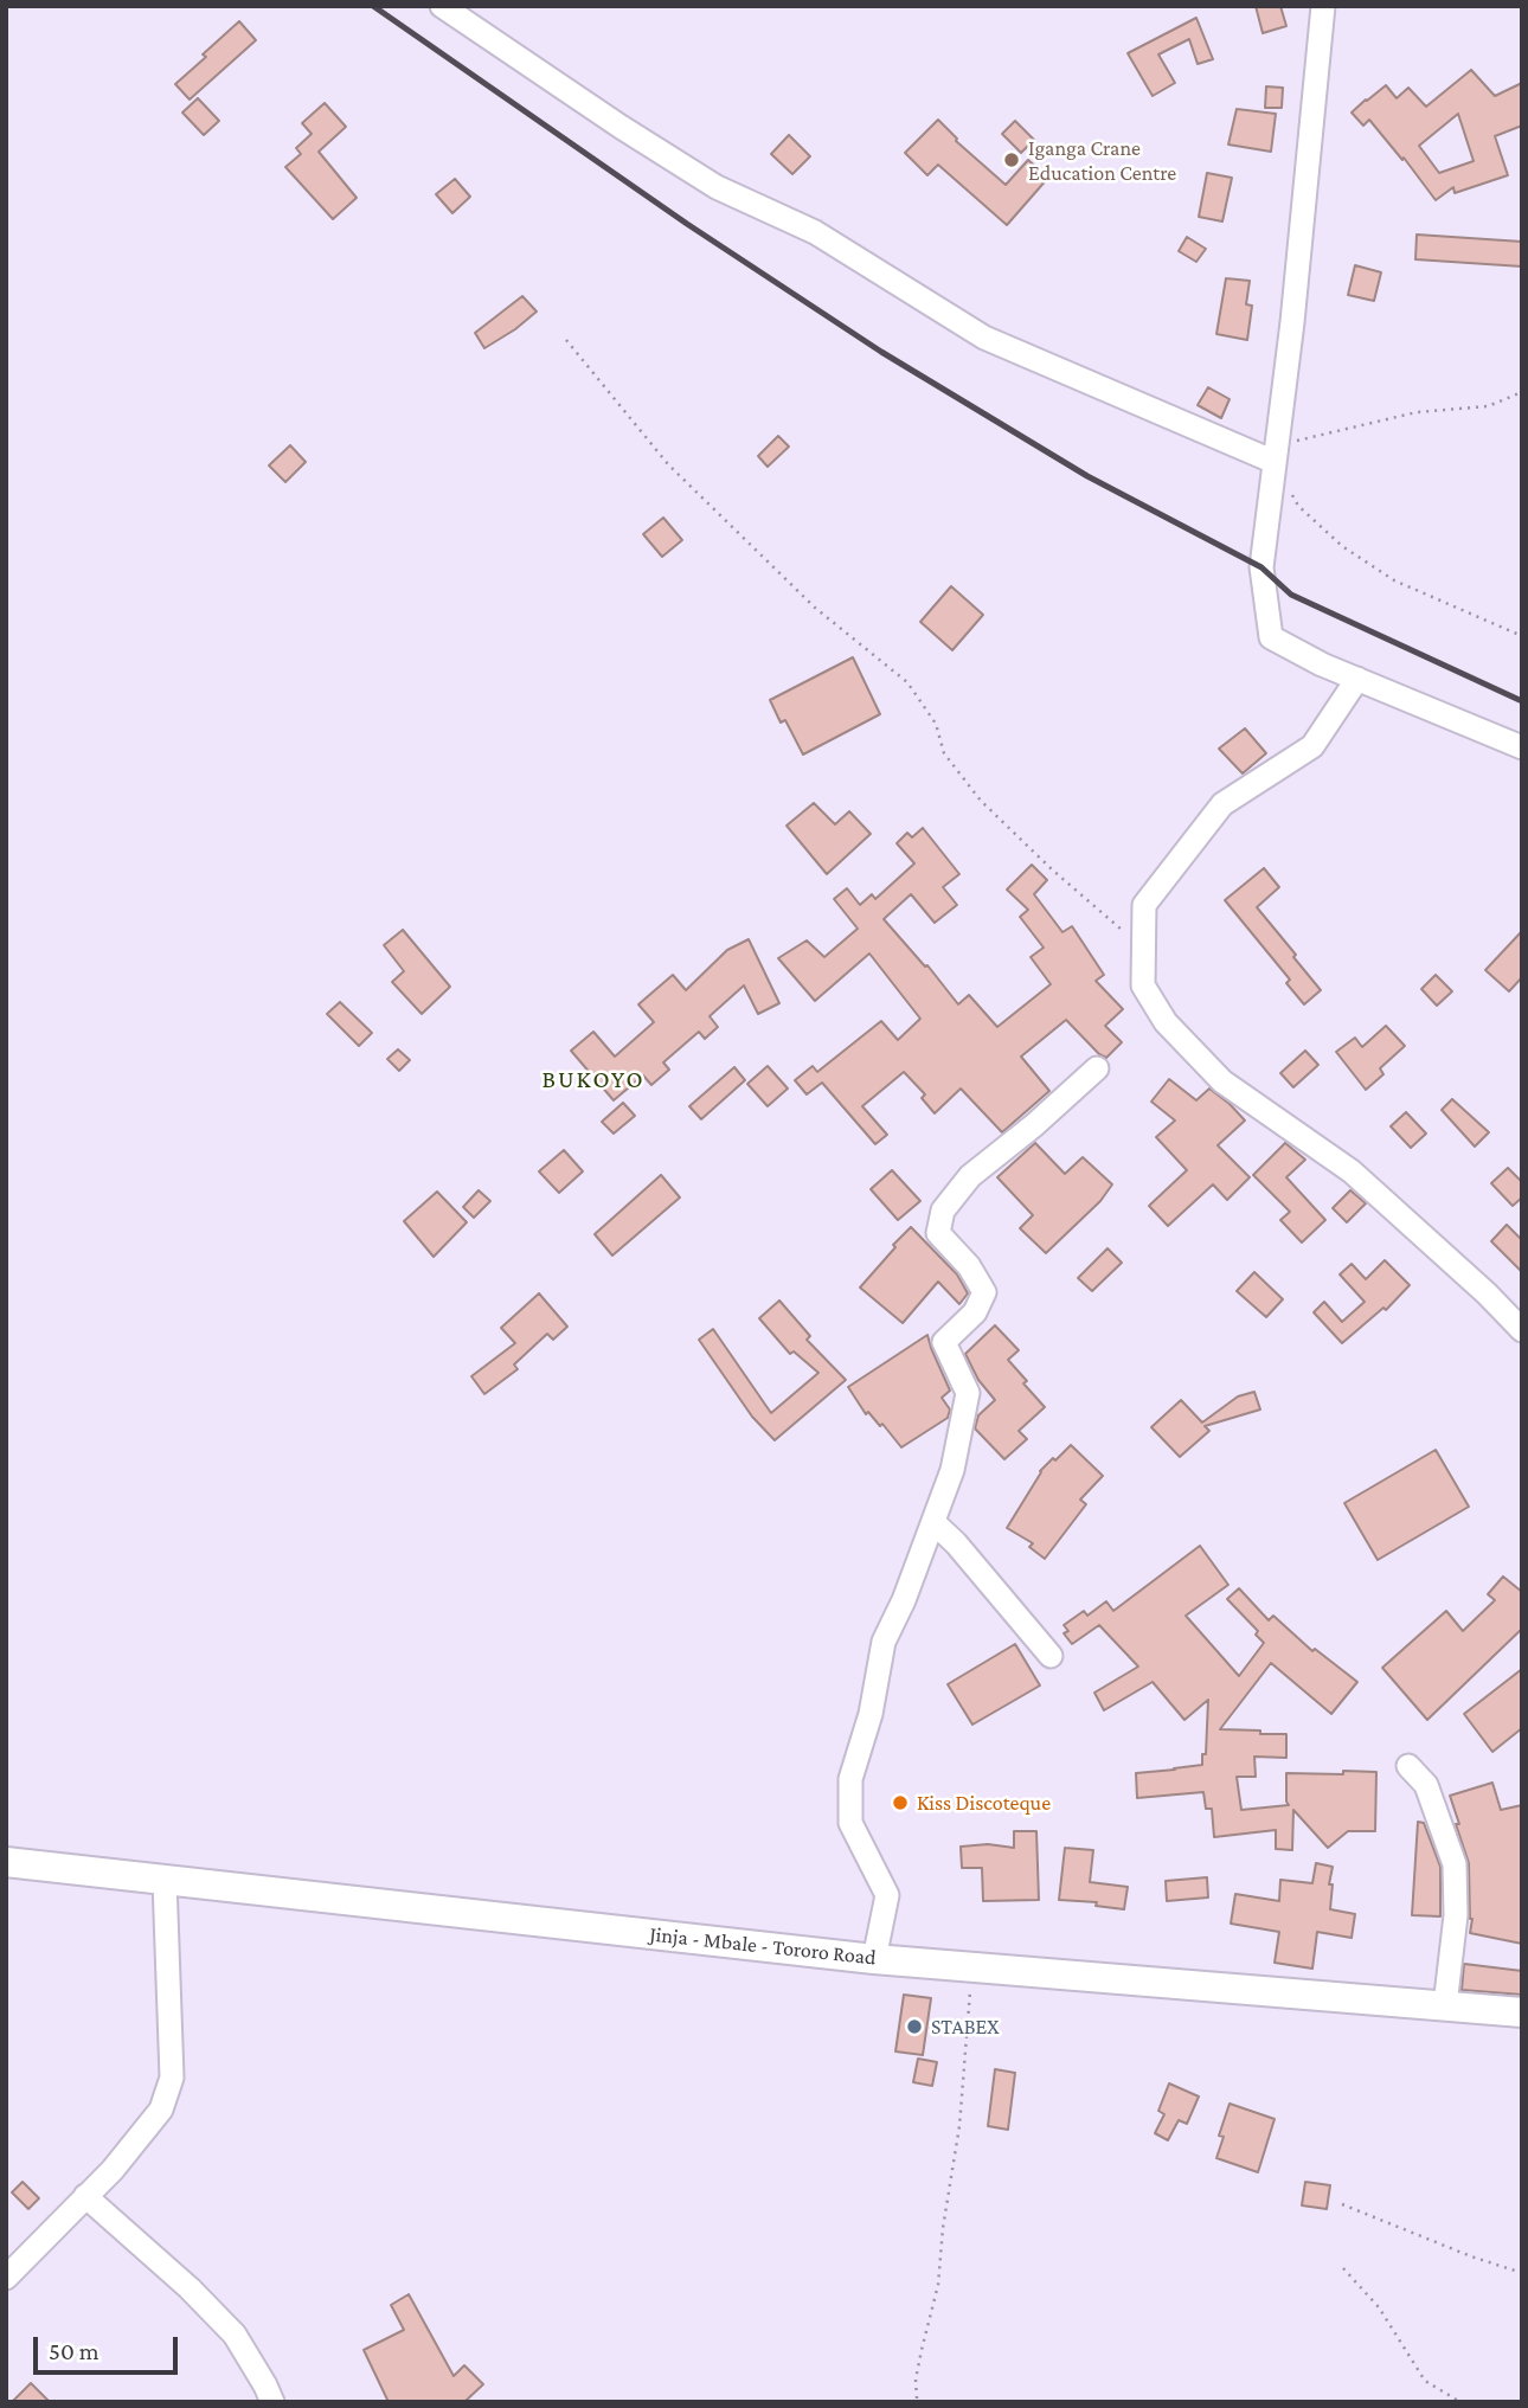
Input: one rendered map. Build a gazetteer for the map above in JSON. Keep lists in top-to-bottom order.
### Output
{
  "streets": {
    "main road": ["Jinja - Mbale - Tororo Road"]
  },
  "districts": ["BUKOYO"],
  "places": ["Iganga Crane Education Centre", "Kiss Discoteque", "STABEX"],
  "scale_bar": "50 m"
}
